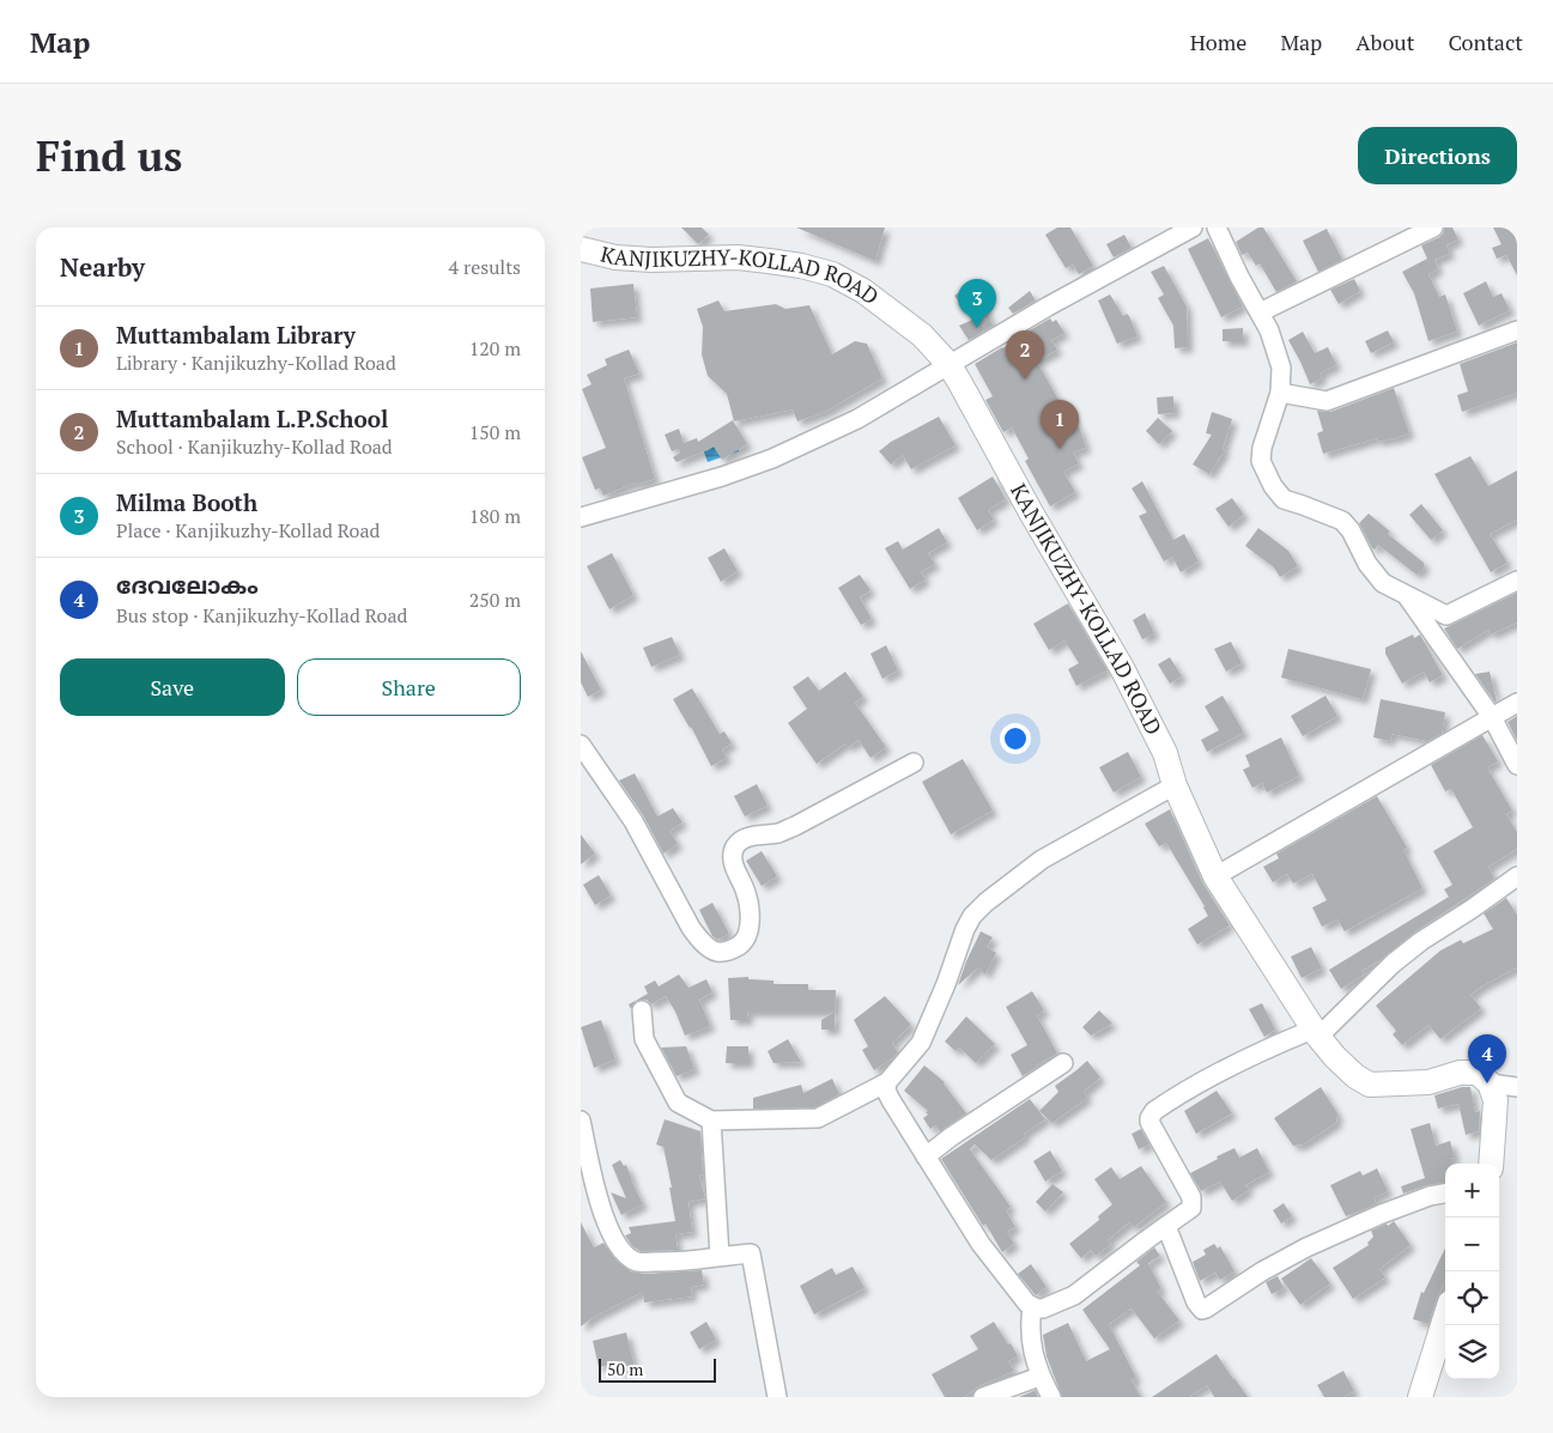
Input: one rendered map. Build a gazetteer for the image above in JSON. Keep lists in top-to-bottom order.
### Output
{
  "streets": {
    "main road": ["KANJIKUZHY-KOLLAD ROAD"]
  },
  "scale_bar": "50 m",
  "page": {
    "header": "Map",
    "nav": [
      "Home",
      "Map",
      "About",
      "Contact"
    ],
    "buttons": [
      "Directions",
      ["Save", "Share"]
    ],
    "title": "Find us",
    "heading": ["Nearby", "4 results"],
    "pins": [
      "3",
      "2",
      "1",
      "4"
    ],
    "list": [
      {
        "mark": "1",
        "name": "Muttambalam Library",
        "note": "Library · Kanjikuzhy-Kollad Road",
        "value": "120 m"
      },
      {
        "mark": "2",
        "name": "Muttambalam L.P.School",
        "note": "School · Kanjikuzhy-Kollad Road",
        "value": "150 m"
      },
      {
        "mark": "3",
        "name": "Milma Booth",
        "note": "Place · Kanjikuzhy-Kollad Road",
        "value": "180 m"
      },
      {
        "mark": "4",
        "name": "ദേവലോകം",
        "note": "Bus stop · Kanjikuzhy-Kollad Road",
        "value": "250 m"
      }
    ],
    "map_buttons": ["+", "−"],
    "scale": "50 m"
  }
}
